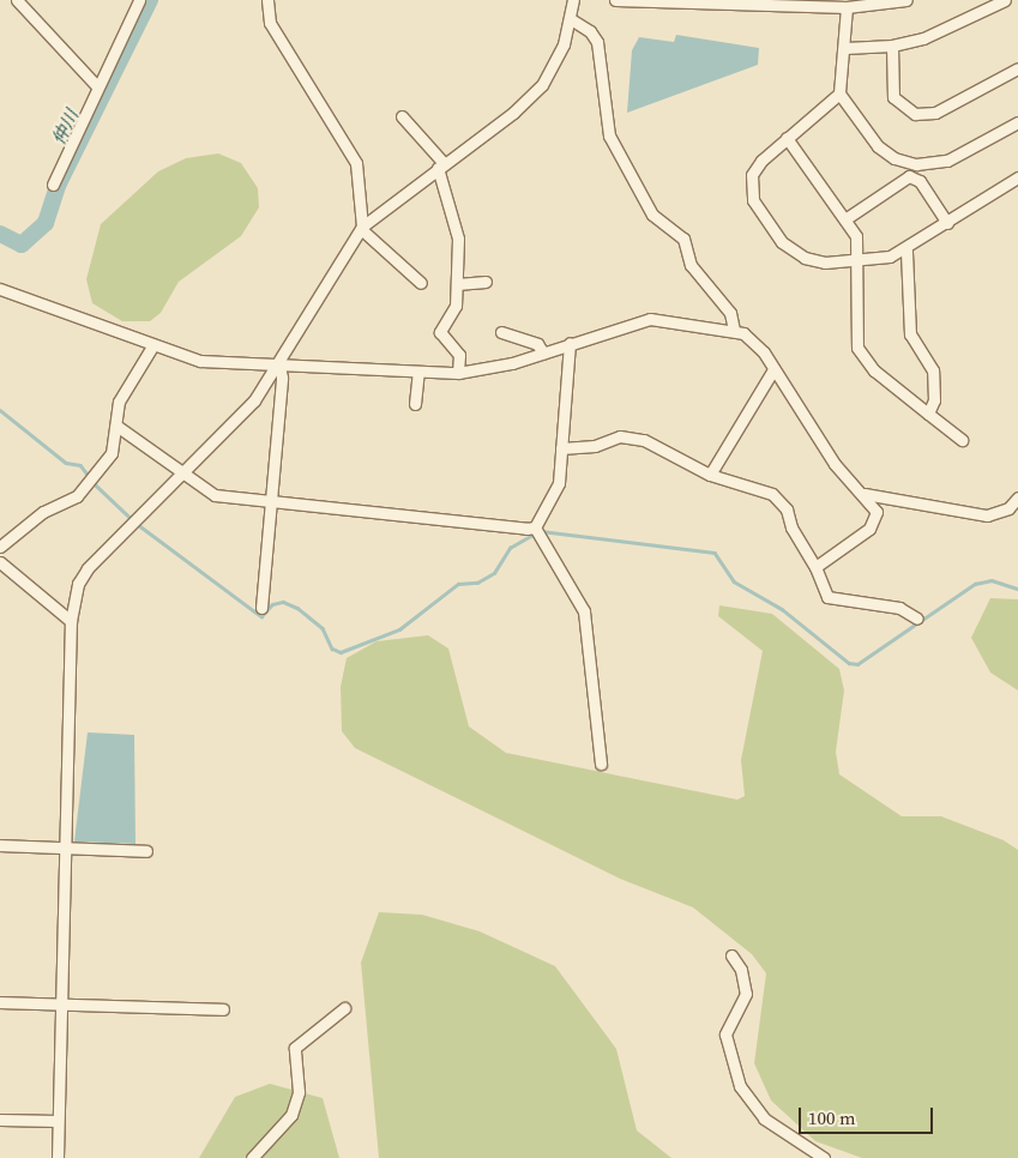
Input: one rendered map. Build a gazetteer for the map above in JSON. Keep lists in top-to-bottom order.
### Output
{
  "water": ["仲川"],
  "scale_bar": "100 m"
}
